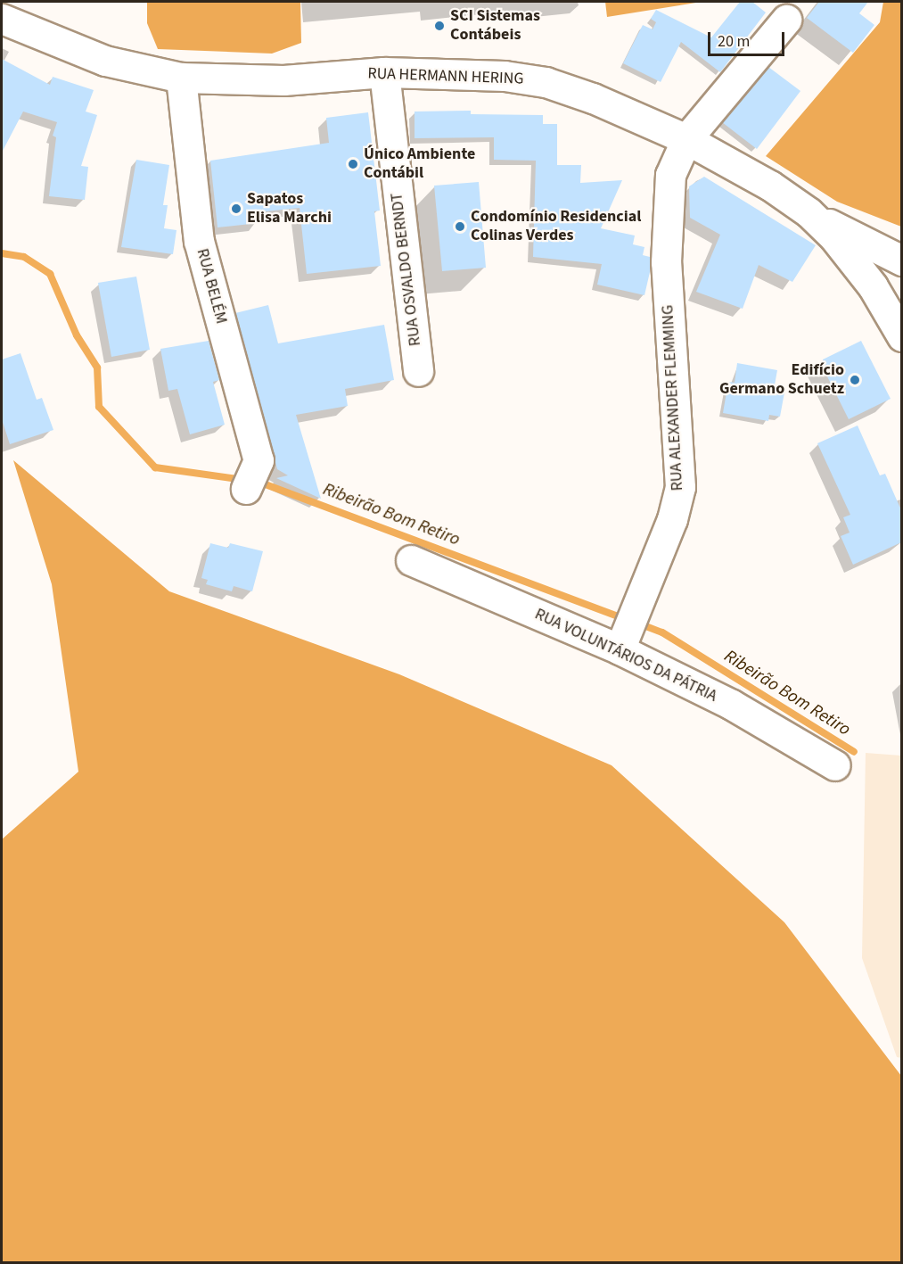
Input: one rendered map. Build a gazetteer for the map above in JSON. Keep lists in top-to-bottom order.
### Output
{
  "streets": {
    "street": [
      "RUA HERMANN HERING",
      "RUA OSVALDO BERNDT",
      "RUA BELÉM",
      "RUA ALEXANDER FLEMMING",
      "RUA VOLUNTÁRIOS DA PÁTRIA"
    ]
  },
  "crossings": [
    ["RUA HERMANN HERING", "RUA OSVALDO BERNDT"],
    ["RUA HERMANN HERING", "RUA BELÉM"],
    ["RUA HERMANN HERING", "RUA ALEXANDER FLEMMING"],
    ["RUA ALEXANDER FLEMMING", "RUA VOLUNTÁRIOS DA PÁTRIA"]
  ],
  "water": ["Ribeirão Bom Retiro"],
  "places": [
    "SCI Sistemas Contábeis",
    "Único Ambiente Contábil",
    "Sapatos Elisa Marchi",
    "Condomínio Residencial Colinas Verdes",
    "Edifício Germano Schuetz"
  ],
  "scale_bar": "20 m"
}
